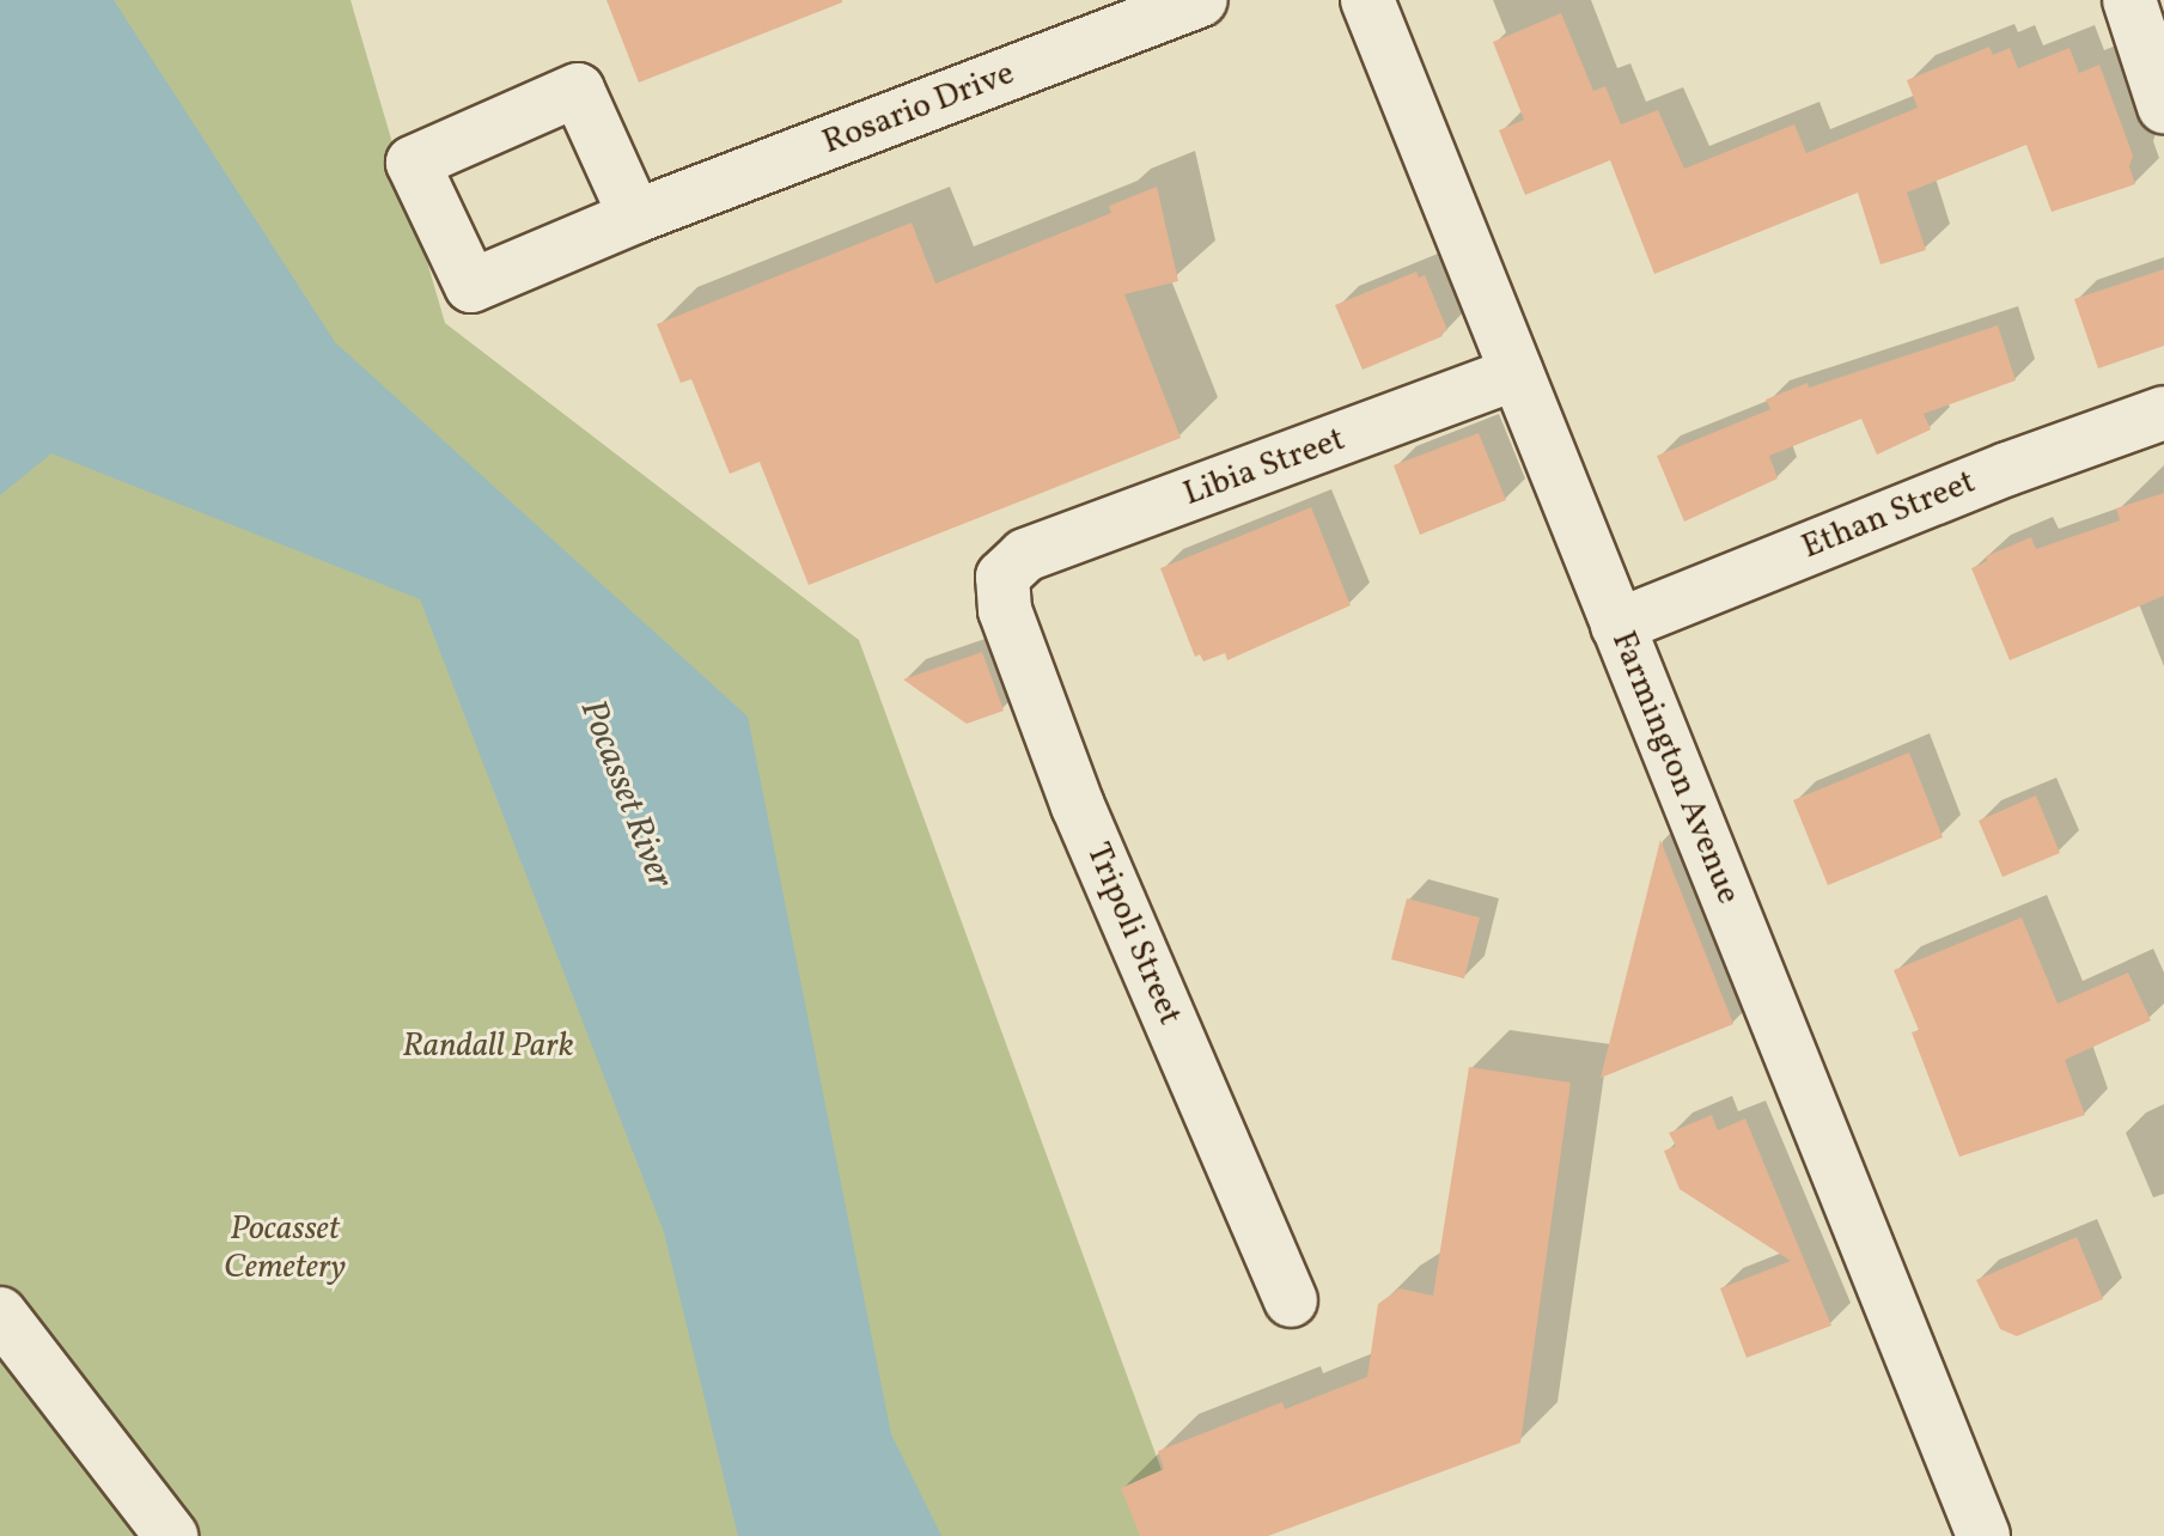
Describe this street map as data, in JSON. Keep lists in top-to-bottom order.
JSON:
{
  "streets": {
    "street": [
      "Rosario Drive",
      "Libia Street",
      "Ethan Street",
      "Farmington Avenue",
      "Tripoli Street"
    ]
  },
  "crossings": [
    ["Libia Street", "Farmington Avenue"],
    ["Libia Street", "Tripoli Street"],
    ["Ethan Street", "Farmington Avenue"]
  ],
  "water": ["Pocasset River"],
  "parks": ["Randall Park", "Pocasset Cemetery"]
}
